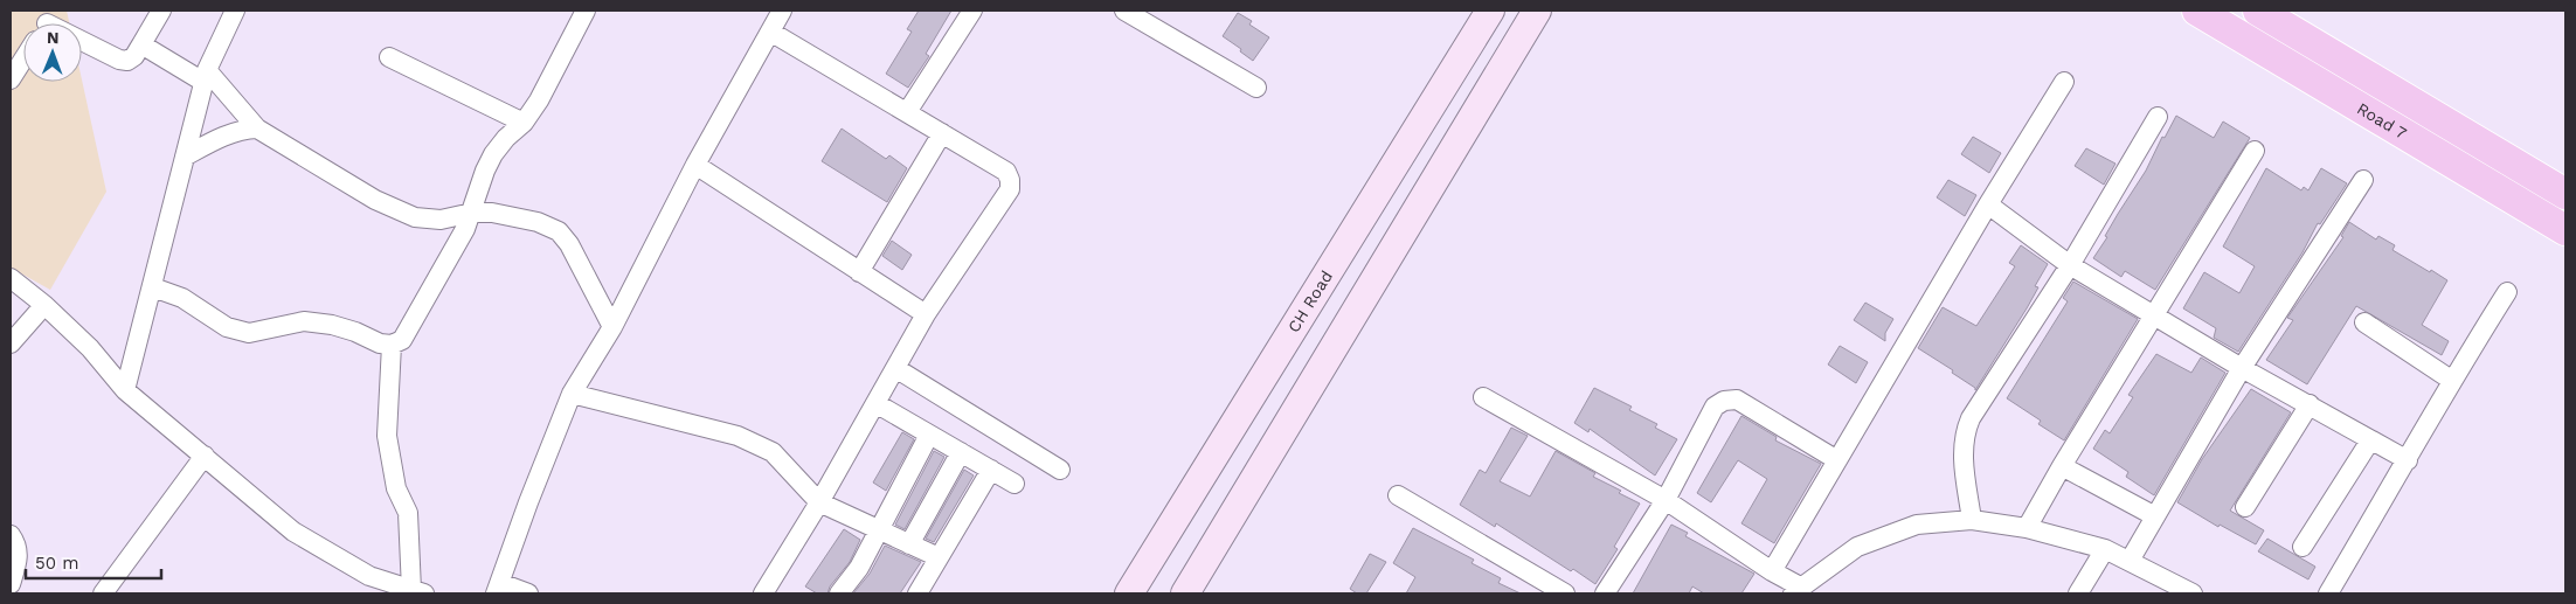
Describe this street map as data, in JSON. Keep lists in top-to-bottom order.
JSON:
{
  "streets": {
    "main road": ["Road 7"],
    "street": ["CH Road"]
  },
  "scale_bar": "50 m",
  "north": "top"
}
